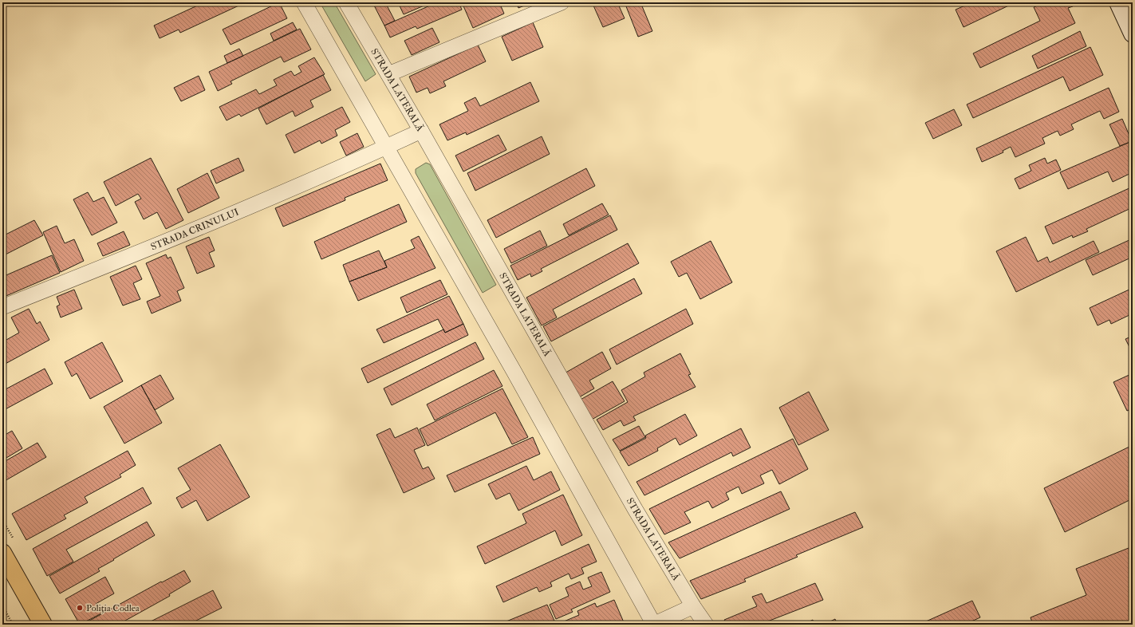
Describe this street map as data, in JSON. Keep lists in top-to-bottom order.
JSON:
{
  "streets": {
    "street": ["STRADA LATERALĂ", "STRADA CRINULUI"]
  },
  "crossings": [
    ["STRADA LATERALĂ", "STRADA CRINULUI"]
  ],
  "places": ["Poliția Codlea"]
}
